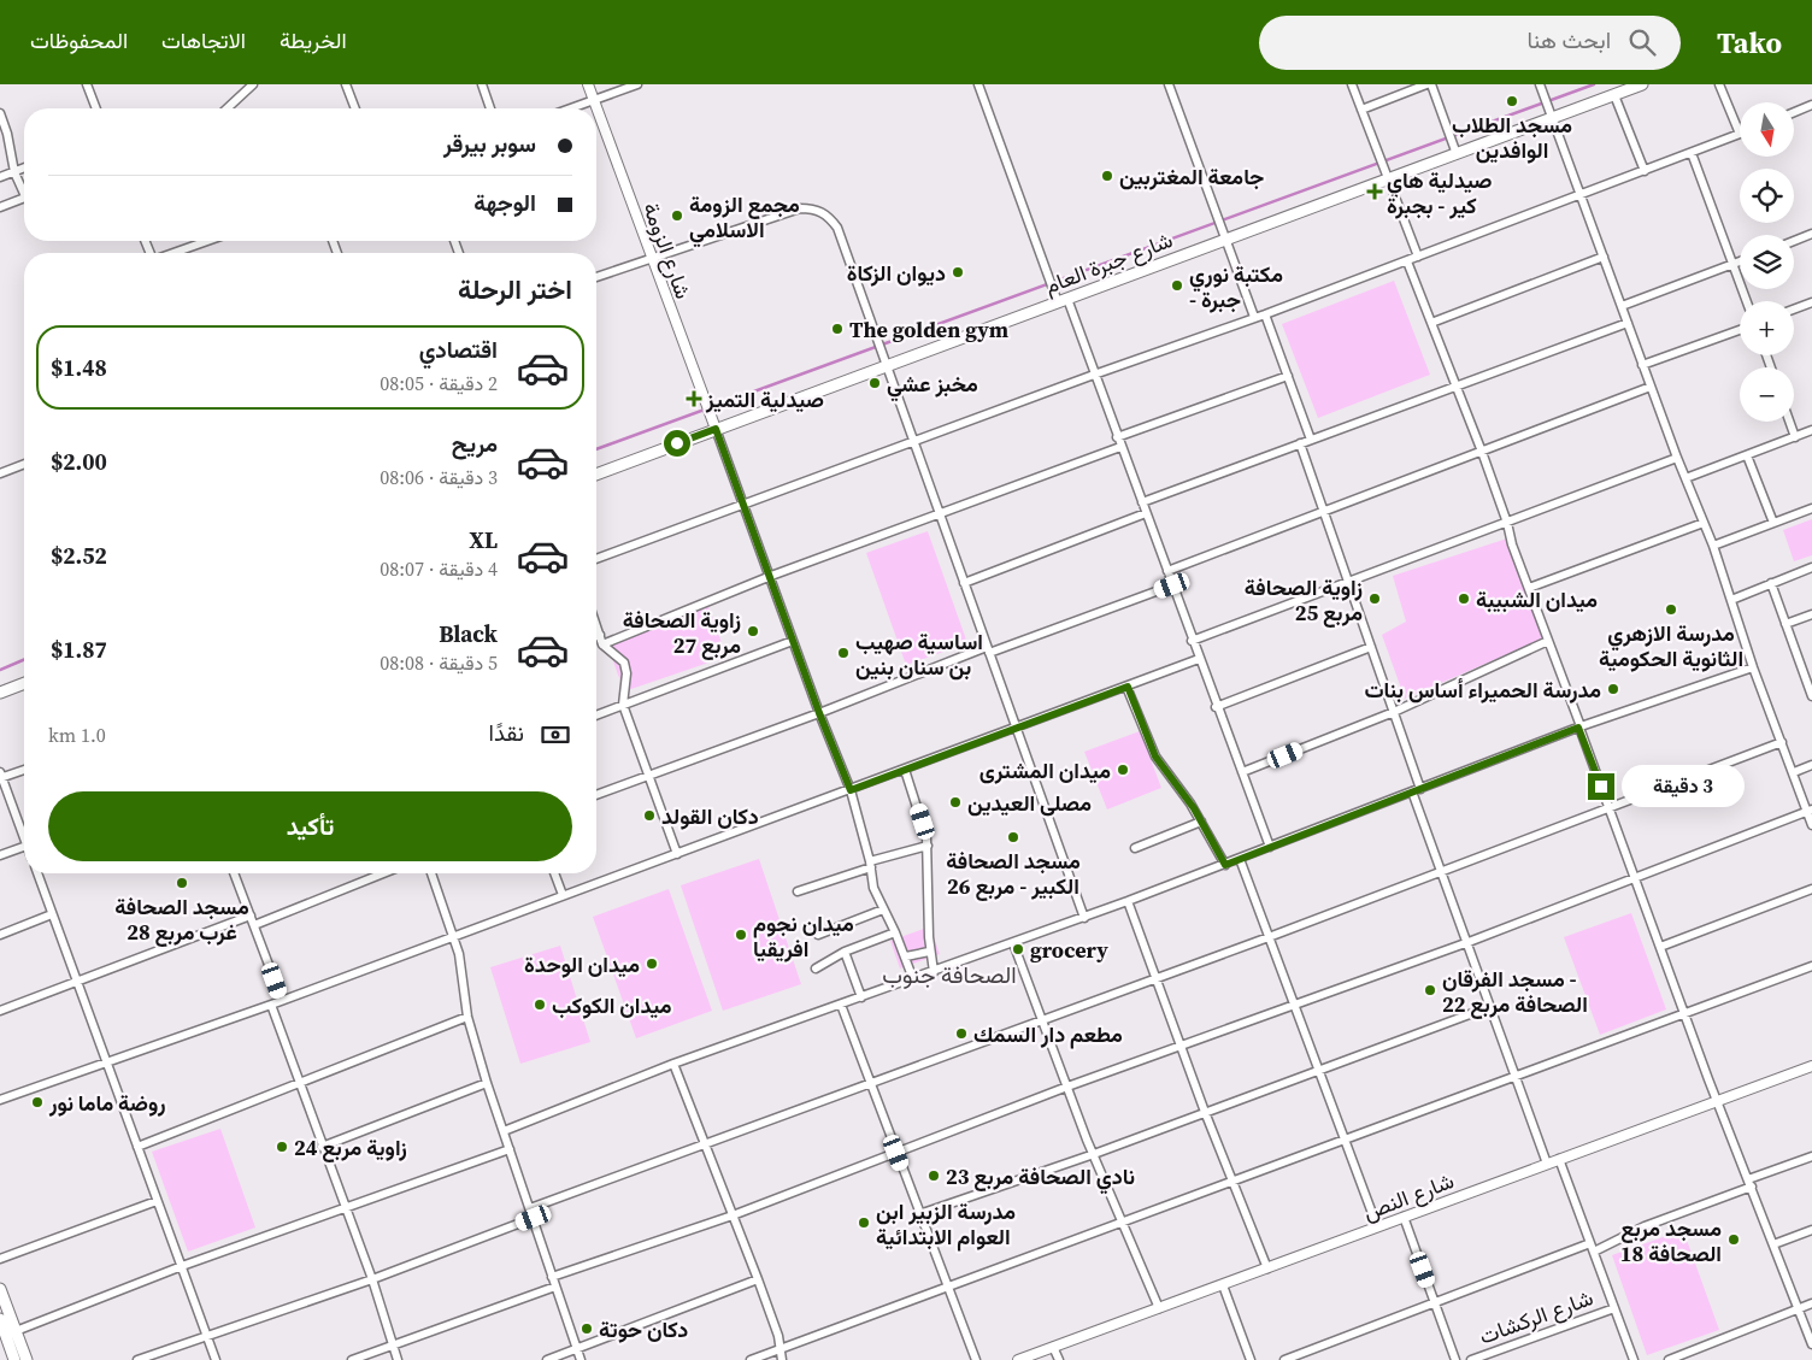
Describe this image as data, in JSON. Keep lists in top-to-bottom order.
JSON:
{
  "streets": {
    "main road": ["شارع جبرة العام"],
    "street": ["شارع الزومة", "شارع النص", "شارع الركشات"]
  },
  "crossings": [
    ["شارع الزومة", "شارع جبرة العام"]
  ],
  "districts": ["الصحافة جنوب"],
  "places": {
    "other": [
      "مسجد الطلاب الوافدين",
      "جامعة المغتربين",
      "مجمع الزومة الاسلامي",
      "ديوان الزكاة",
      "مكتبة نوري - جبرة",
      "The golden gym",
      "مخبز عشي",
      "زاوية الصحافة مربع 25",
      "ميدان الشبيبة",
      "مدرسة الازهري الثانوية الحكومية",
      "زاوية الصحافة مربع 27",
      "اساسية صهيب بن سنان بنين",
      "مدرسة الحميراء أساس بنات",
      "ميدان المشترى",
      "مصلى العيدين",
      "دكان القولد",
      "مسجد الصحافة الكبير - مربع 26",
      "مسجد الصحافة غرب مربع 28",
      "ميدان نجوم افريقيا",
      "grocery",
      "ميدان الوحدة",
      "مسجد الفرقان - الصحافة مربع 22",
      "ميدان الكوكب",
      "مطعم دار السمك",
      "روضة ماما نور",
      "زاوية مربع 24",
      "نادي الصحافة مربع 23",
      "مدرسة الزبير ابن العوام الابتدائية",
      "مسجد مربع 18 الصحافة",
      "دكان حوتة"
    ],
    "health": ["صيدلية هاي كير - بجبرة", "صيدلية التميز"]
  },
  "north": "bottom",
  "page": {
    "header": "Tako",
    "search": "ابحث هنا",
    "nav": ["الخريطة", "الاتجاهات", "المحفوظات"],
    "map_buttons": ["+", "−"],
    "banner": ["سوبر بيرقر", "الوجهة"],
    "heading": "اختر الرحلة",
    "list": [
      {
        "name": "اقتصادي",
        "note": "2 دقيقة · 08:05",
        "value": "$1.48"
      },
      {
        "name": "مريح",
        "note": "3 دقيقة · 08:06",
        "value": "$2.00"
      },
      {
        "name": "XL",
        "note": "4 دقيقة · 08:07",
        "value": "$2.52"
      },
      {
        "name": "Black",
        "note": "5 دقيقة · 08:08",
        "value": "$1.87"
      }
    ],
    "pay": ["نقدًا", "1.0 km"],
    "bubble": "3 دقيقة",
    "buttons": "تأكيد"
  }
}
